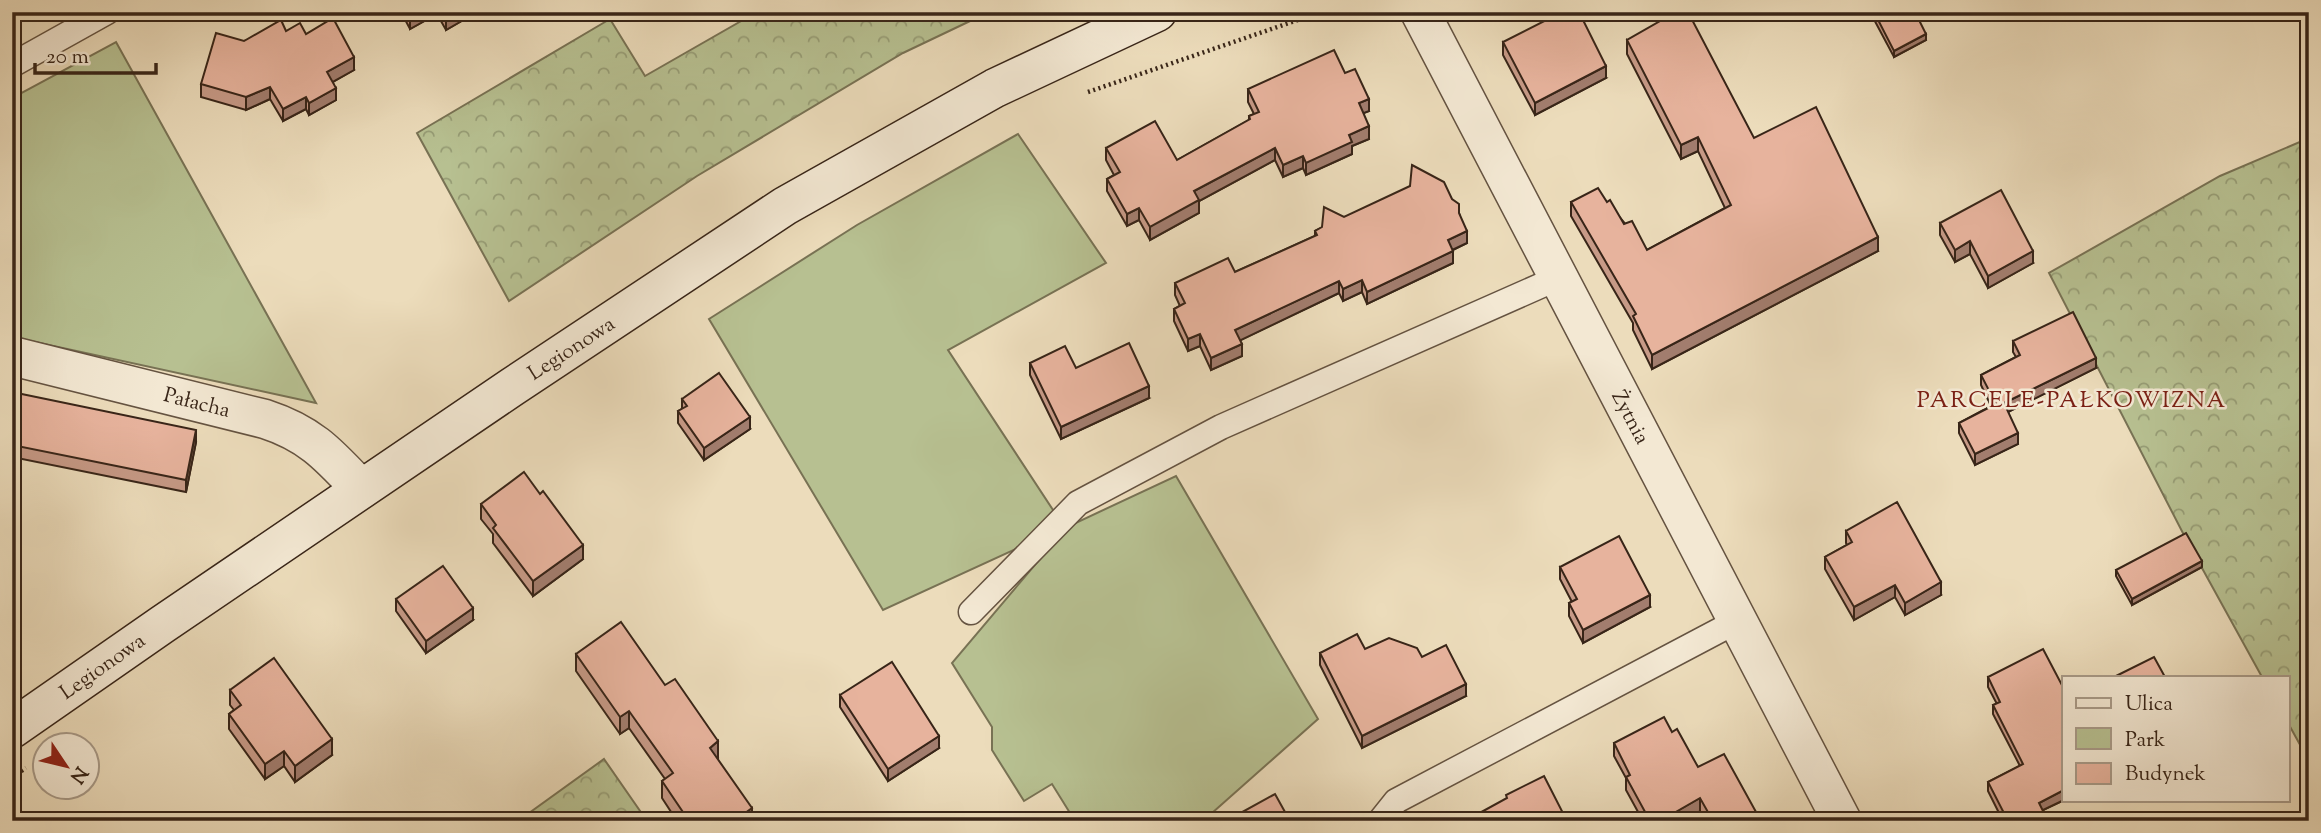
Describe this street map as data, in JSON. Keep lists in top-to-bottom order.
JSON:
{
  "streets": {
    "main road": ["Legionowa", "Pałacha", "Żytnia"]
  },
  "crossings": [
    ["Legionowa", "Pałacha"]
  ],
  "districts": ["PARCELE-PAŁKOWIZNA"],
  "legend": ["Ulica", "Park", "Budynek"],
  "scale_bar": "20 m",
  "north": "bottom right"
}
